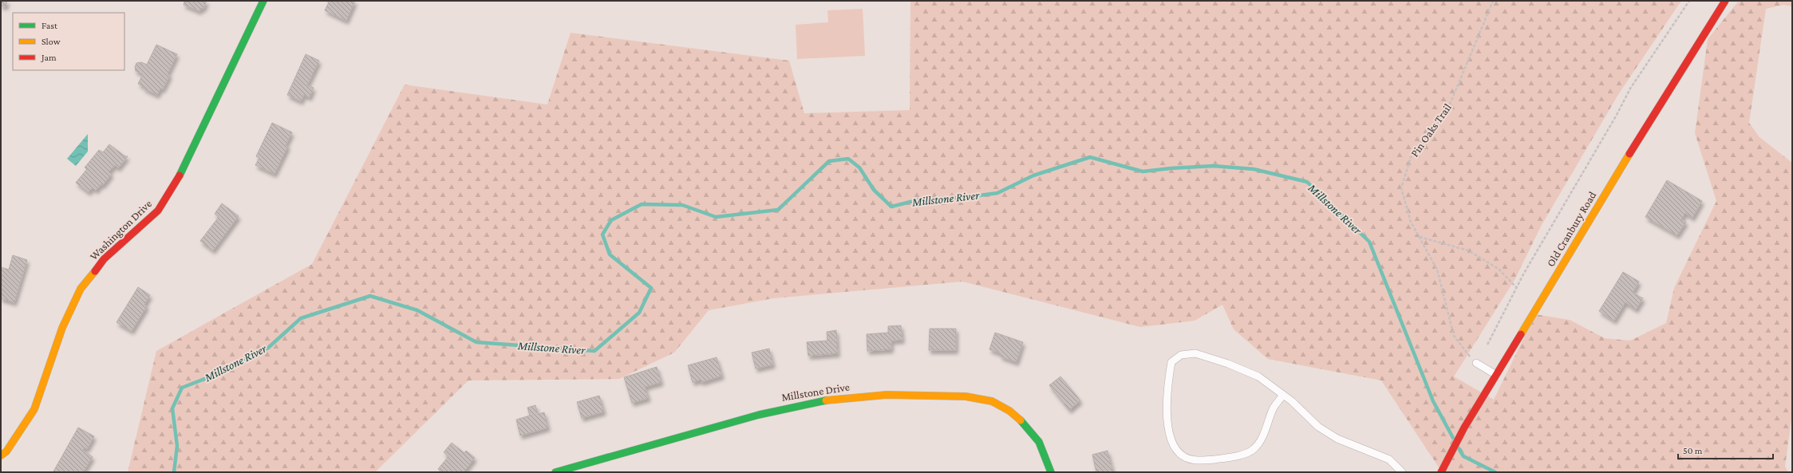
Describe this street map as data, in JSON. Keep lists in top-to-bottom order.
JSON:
{
  "streets": {
    "street": ["Old Cranbury Road", "Washington Drive", "Millstone Drive"],
    "path": ["Pin Oaks Trail"]
  },
  "water": ["Millstone River"],
  "legend": ["Fast", "Slow", "Jam"],
  "scale_bar": "50 m"
}
